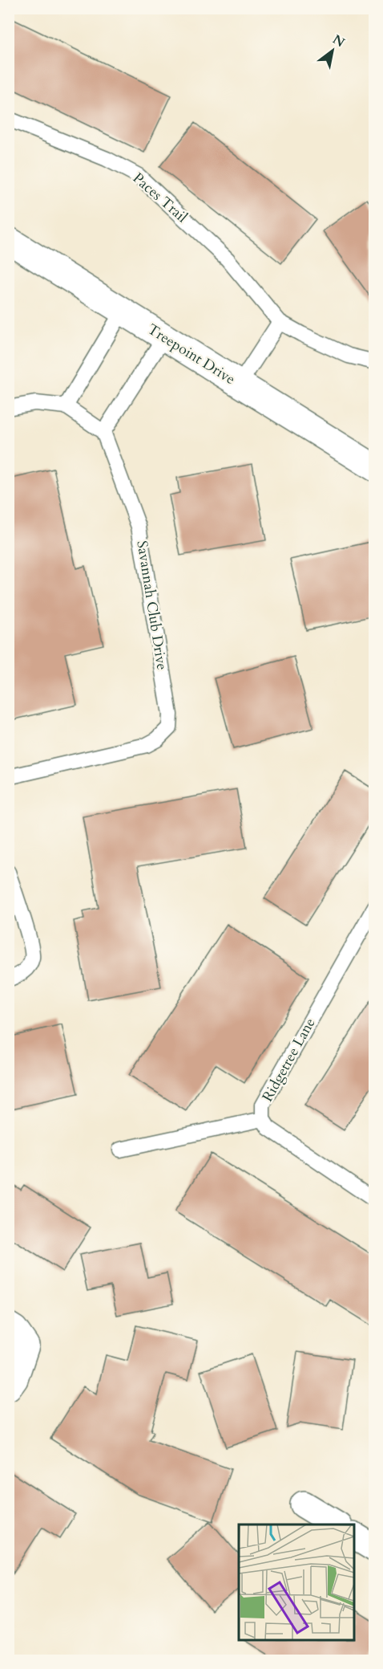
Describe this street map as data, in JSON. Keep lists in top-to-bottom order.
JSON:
{
  "streets": {
    "street": ["Treepoint Drive"],
    "lane": ["Paces Trail", "Savannah Club Drive", "Ridgetree Lane"]
  },
  "north": "top right"
}
